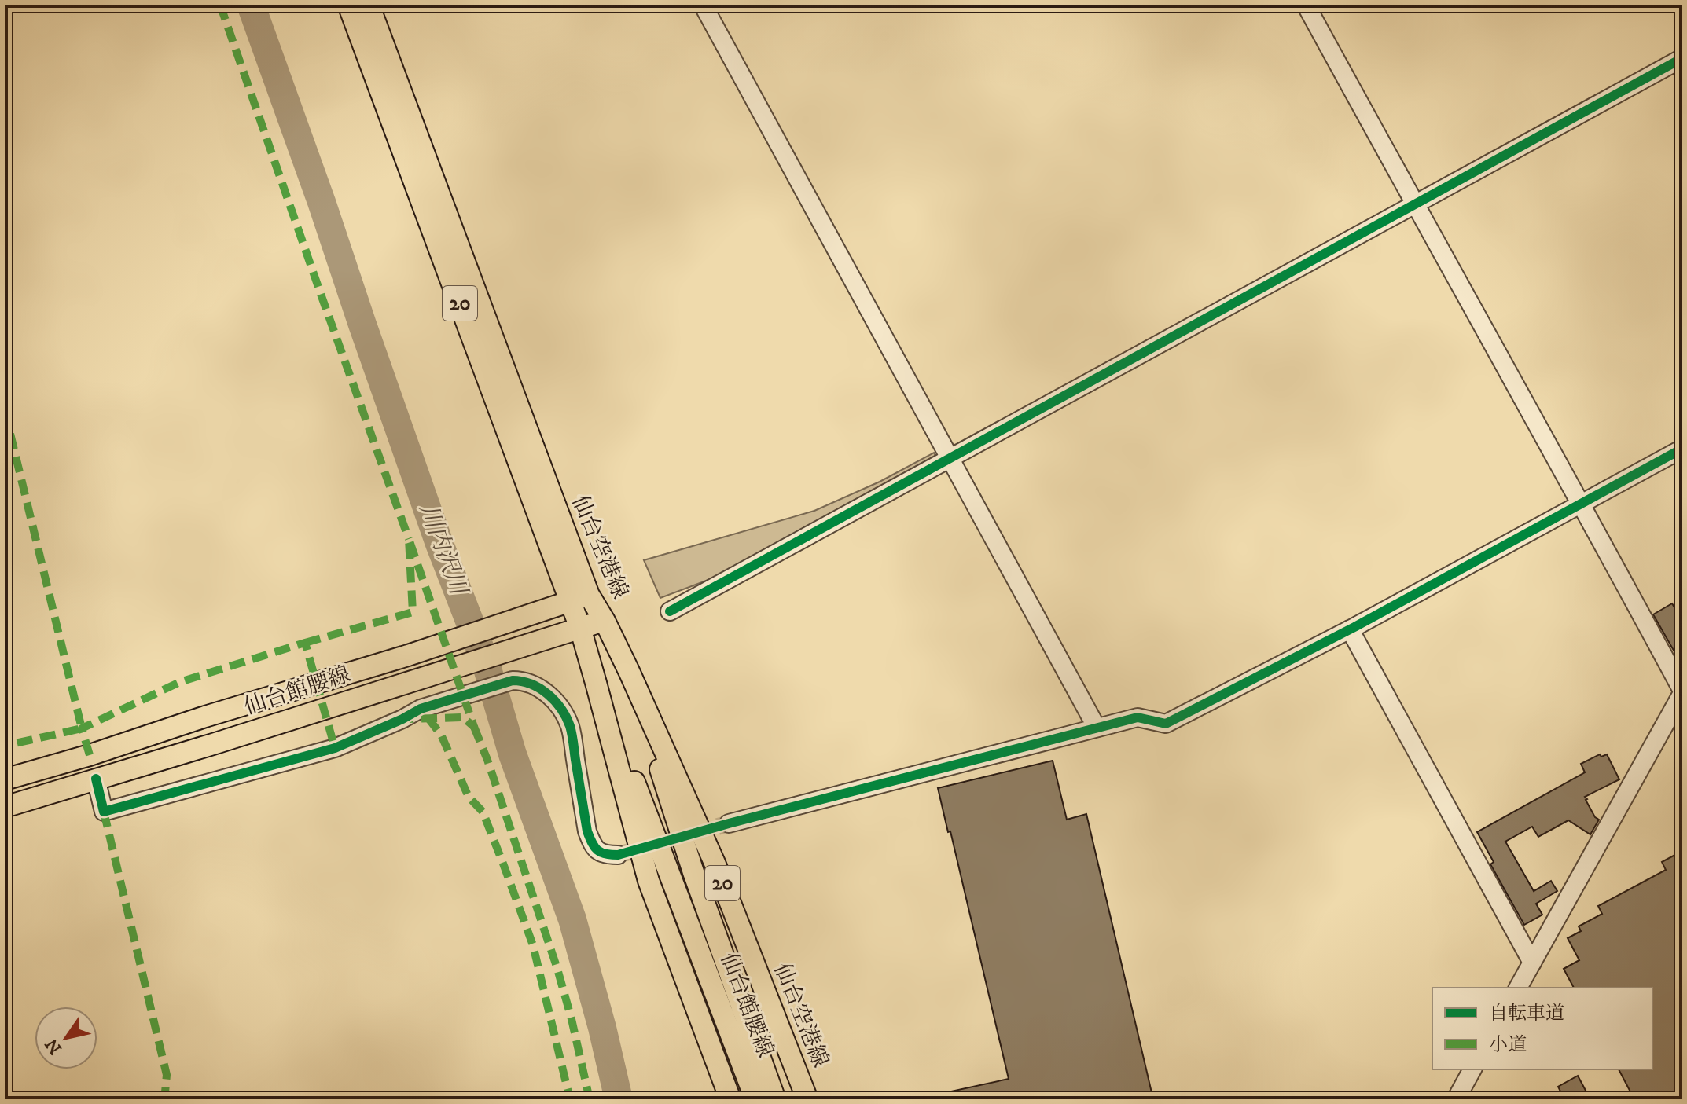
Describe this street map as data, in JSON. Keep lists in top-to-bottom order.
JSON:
{
  "streets": {
    "main road": ["20", "仙台空港線", "仙台館腰線"]
  },
  "crossings": [
    ["仙台空港線", "仙台館腰線"]
  ],
  "water": ["川内沢川"],
  "legend": ["自転車道", "小道"],
  "north": "bottom left"
}
